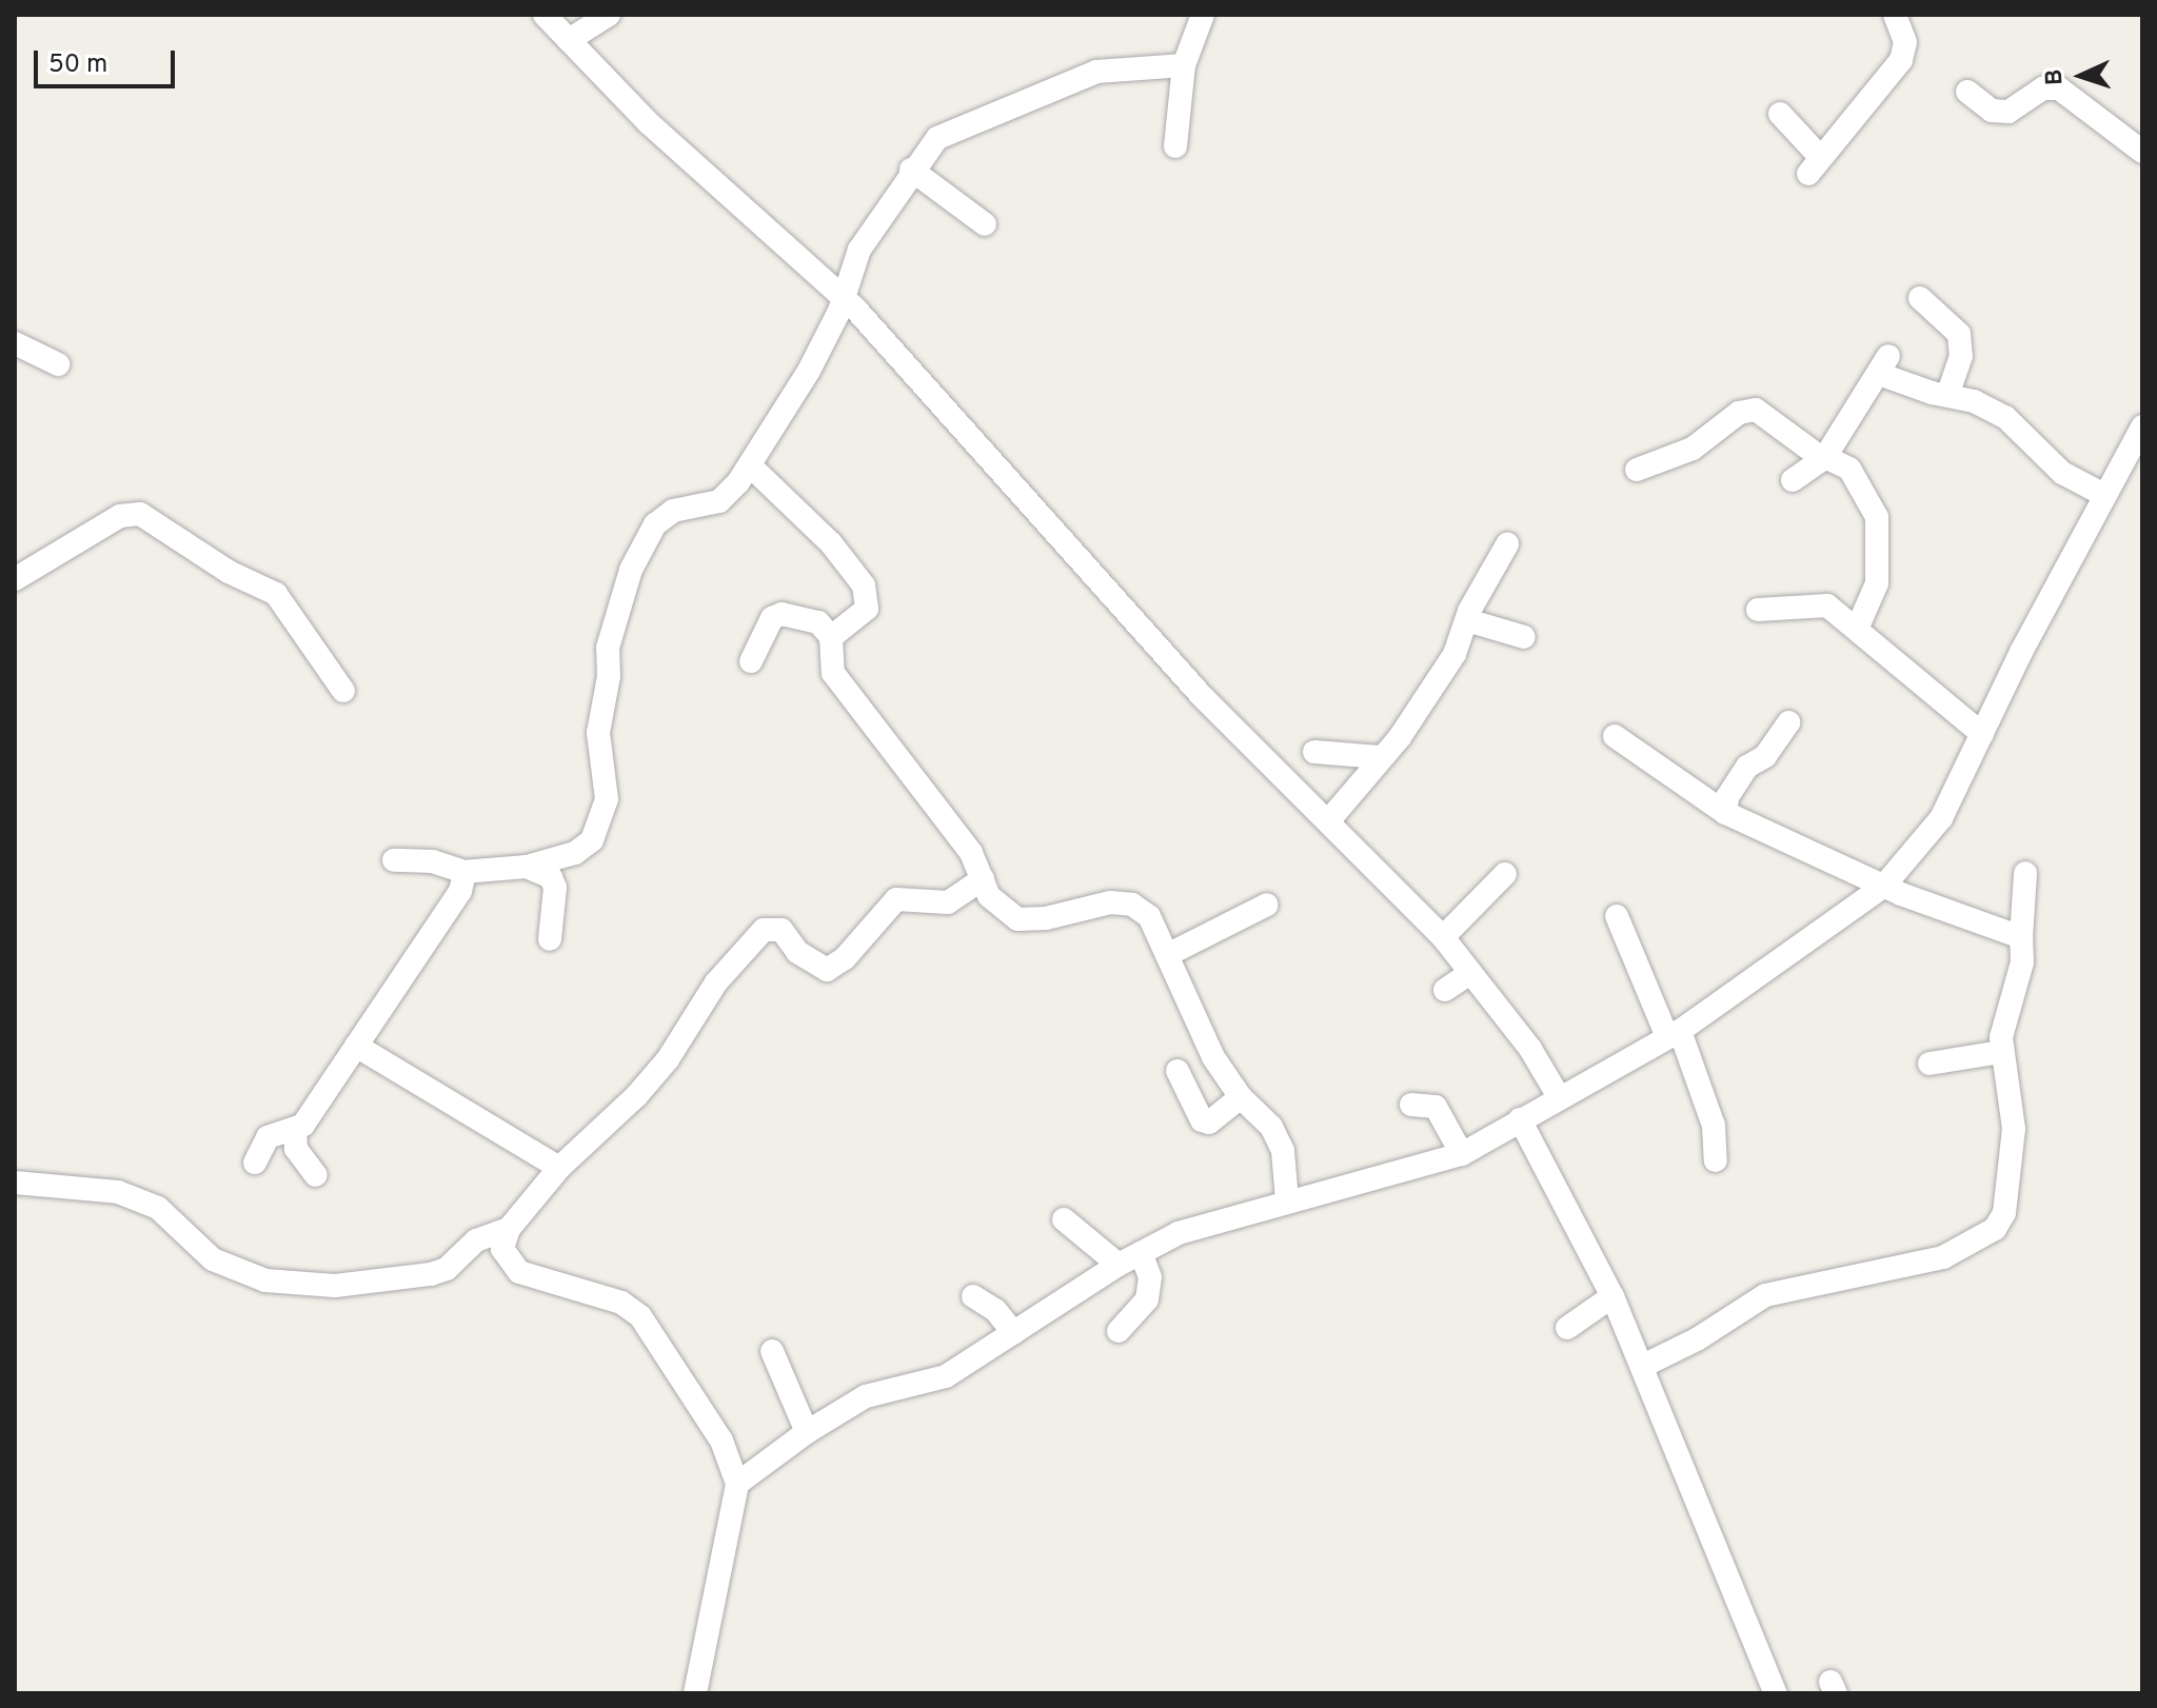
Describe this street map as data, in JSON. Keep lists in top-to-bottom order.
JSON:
{
  "scale_bar": "50 m",
  "north": "left"
}
